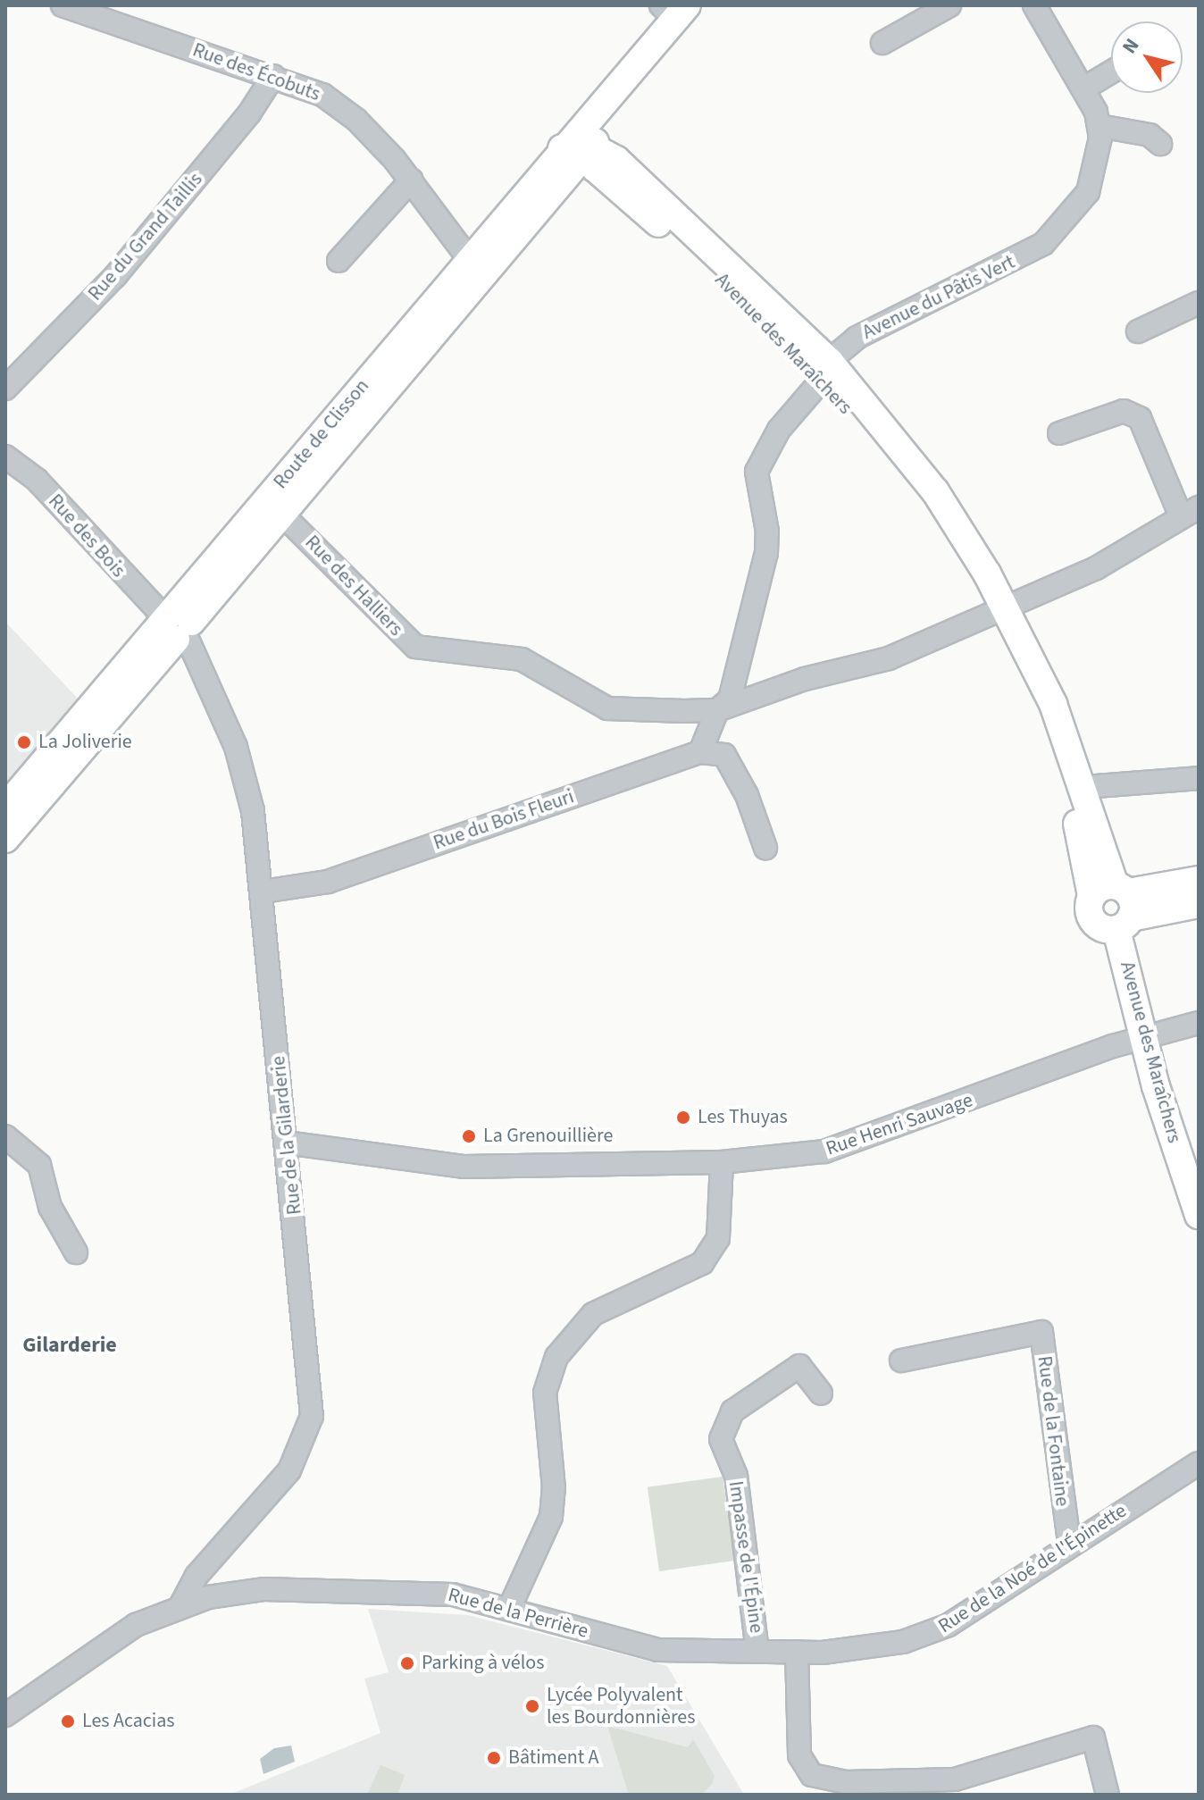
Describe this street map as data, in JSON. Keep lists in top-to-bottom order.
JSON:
{
  "streets": {
    "main road": ["Avenue des Maraîchers", "Route de Clisson"],
    "street": [
      "Rue des Écobuts",
      "Rue du Grand Taillis",
      "Avenue du Pâtis Vert",
      "Rue des Bois",
      "Rue des Halliers",
      "Rue du Bois Fleuri",
      "Rue Henri Sauvage",
      "Rue de la Gilarderie",
      "Rue de la Fontaine",
      "Impasse de l'Épine",
      "Rue de la Noé de l'Épinette",
      "Rue de la Perrière"
    ]
  },
  "crossings": [
    ["Rue des Écobuts", "Rue du Grand Taillis"],
    ["Rue des Écobuts", "Route de Clisson"],
    ["Avenue du Pâtis Vert", "Avenue des Maraîchers"],
    ["Avenue du Pâtis Vert", "Rue des Halliers"],
    ["Avenue des Maraîchers", "Route de Clisson"],
    ["Avenue des Maraîchers", "Rue Henri Sauvage"],
    ["Route de Clisson", "Rue des Bois"],
    ["Route de Clisson", "Rue des Halliers"],
    ["Route de Clisson", "Rue de la Gilarderie"],
    ["Rue des Bois", "Rue de la Gilarderie"],
    ["Rue du Bois Fleuri", "Rue de la Gilarderie"],
    ["Rue Henri Sauvage", "Rue de la Gilarderie"],
    ["Rue de la Gilarderie", "Rue de la Perrière"],
    ["Rue de la Fontaine", "Rue de la Noé de l'Épinette"],
    ["Impasse de l'Épine", "Rue de la Noé de l'Épinette"],
    ["Rue de la Noé de l'Épinette", "Rue de la Perrière"]
  ],
  "districts": ["Gilarderie"],
  "places": [
    "La Joliverie",
    "Les Thuyas",
    "La Grenouillière",
    "Parking à vélos",
    "Lycée Polyvalent les Bourdonnières",
    "Les Acacias",
    "Bâtiment A"
  ],
  "north": "top left"
}
